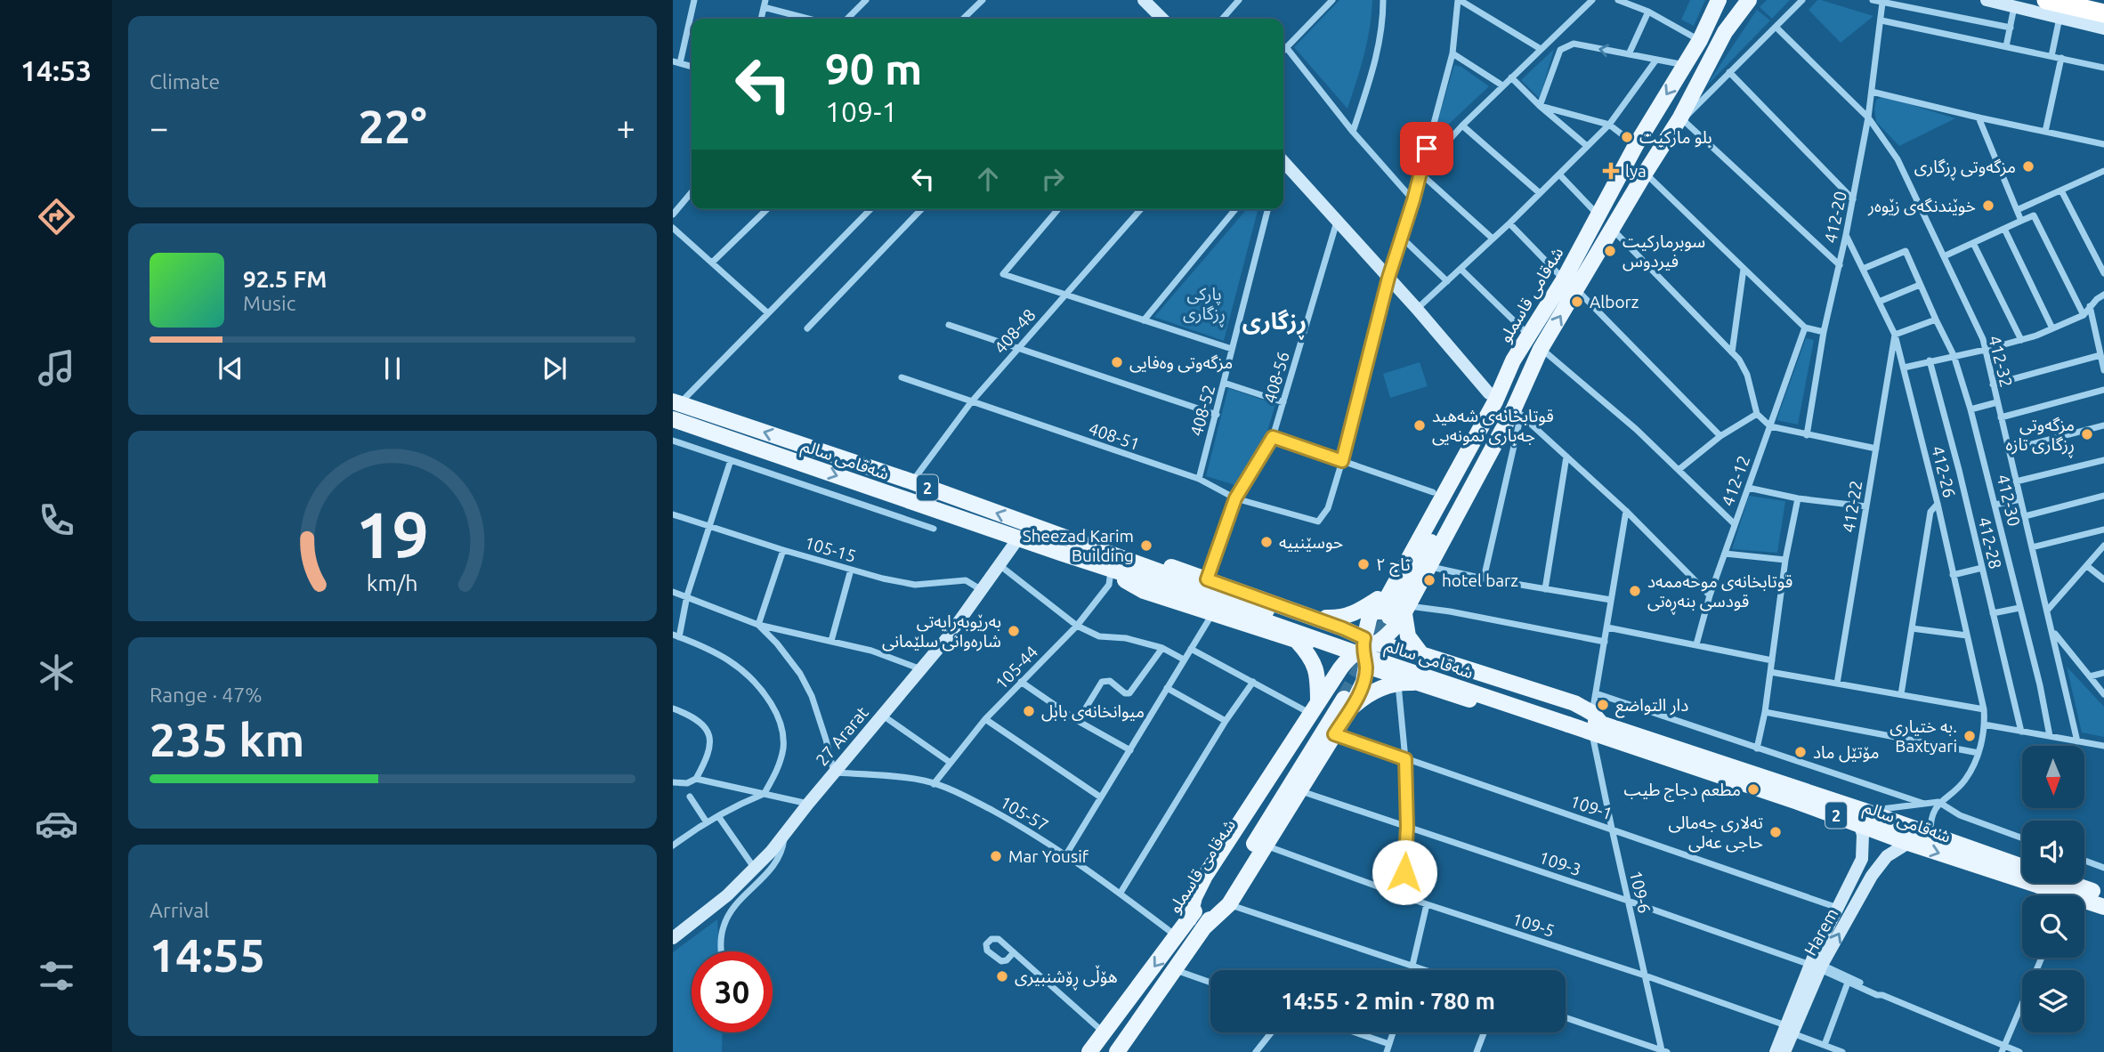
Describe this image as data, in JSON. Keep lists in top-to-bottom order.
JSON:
{
  "streets": {
    "main road": ["شەقامی قاسملو", "شەقامی سالم", "2"],
    "street": [
      "412-20",
      "408-48",
      "412-32",
      "408-56",
      "408-52",
      "408-51",
      "412-26",
      "412-12",
      "412-30",
      "412-22",
      "412-28",
      "105-15",
      "105-44",
      "27 Ararat",
      "109-1",
      "105-57",
      "109-3",
      "109-6",
      "109-5",
      "Harem"
    ]
  },
  "crossings": [
    ["412-20", "412-32"],
    ["412-20", "412-26"],
    ["شەقامی قاسملو", "105-57"],
    ["408-48", "408-51"],
    ["408-48", "شەقامی سالم"],
    ["408-56", "408-51"],
    ["408-52", "408-51"],
    ["شەقامی سالم", "105-44"],
    ["شەقامی سالم", "27 Ararat"],
    ["شەقامی سالم", "Harem"],
    ["412-26", "412-30"],
    ["412-26", "412-22"],
    ["105-15", "27 Ararat"],
    ["105-44", "105-57"],
    ["27 Ararat", "105-57"],
    ["109-1", "109-6"],
    ["109-3", "109-6"],
    ["109-3", "Harem"],
    ["109-6", "109-5"],
    ["109-5", "Harem"]
  ],
  "districts": ["ڕزگاری"],
  "parks": ["پارکی ڕزگاری"],
  "places": {
    "other": [
      "بلو ماركيت",
      "مزگەوتی ڕزگاری",
      "خوێندنگەی زێوەر",
      "سوبرمارکیت فیردوس",
      "Alborz",
      "مزگەوتی وەفایی",
      "قوتابخانەی شەهید جەباری نمونەیی",
      "مزگەوتی ڕزگاری تازە",
      "حوسێنییە",
      "Sheezad Karim Building",
      "تاج ٢",
      "hotel barz",
      "قوتابخانەی موحەممەد قودسی بنەڕەتی",
      "بەڕێوبەرایەتی شارەوانی سلێمانی",
      "دار التواضع",
      "میوانخانەی بابل",
      "به ختیاری. Baxtyari",
      "مۆتێل ماد",
      "مطعم دجاج طيب",
      "تەلاری جەمالی حاجی عەلی",
      "Mar Yousif",
      "هۆڵی ڕۆشنبیری"
    ],
    "health": ["lya"]
  },
  "north": "bottom",
  "page": {
    "tabs": "14:53",
    "tile": [
      "Climate",
      ["Range · 47%", "235 km"],
      ["Arrival", "14:55"]
    ],
    "turn": ["90 m", "109-1"],
    "heat": ["−", "22°", "+"],
    "song": ["92.5 FM", "Music"],
    "limit": "30",
    "trip": "14:55 · 2 min · 780 m",
    "gauge": ["19", "km/h"]
  }
}
